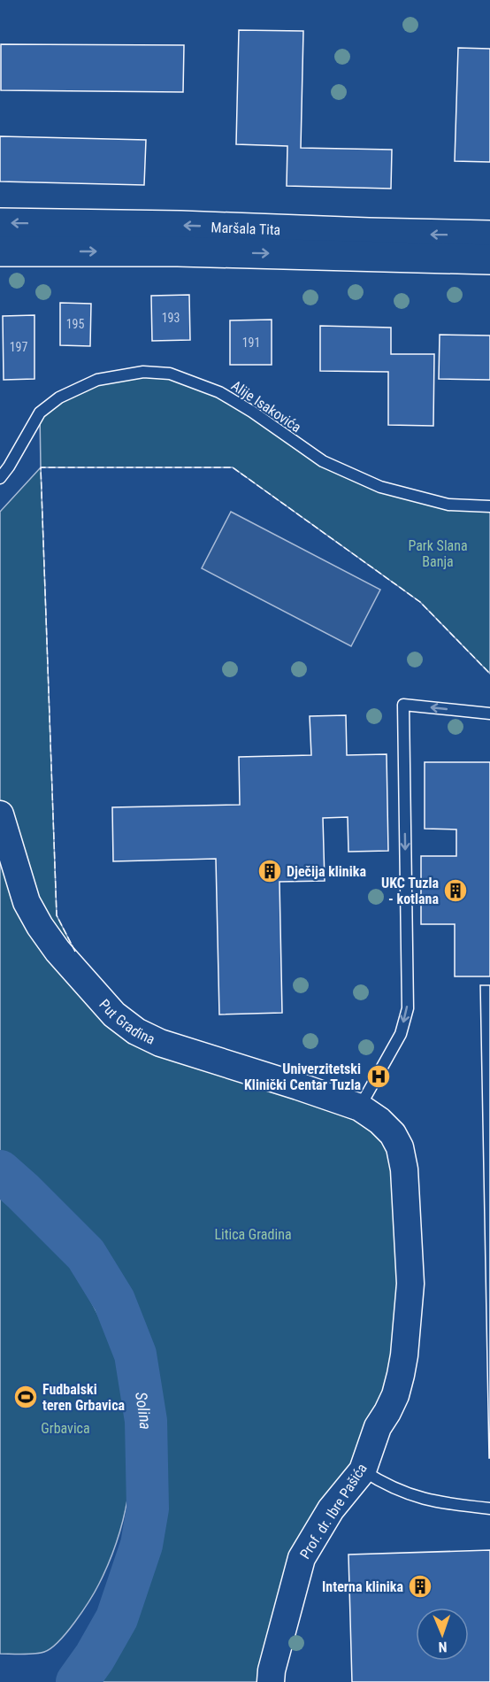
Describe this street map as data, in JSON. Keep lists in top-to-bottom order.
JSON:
{
  "streets": {
    "main road": ["Maršala Tita"],
    "street": ["Put Gradina", "Prof. dr. Ibre Pašića"],
    "lane": ["Alije Isakovića"]
  },
  "crossings": [
    ["Put Gradina", "Prof. dr. Ibre Pašića"]
  ],
  "water": ["Solina"],
  "parks": ["Park Slana Banja", "Litica Gradina", "Grbavica"],
  "places": {
    "building": ["Dječija klinika", "UKC Tuzla - kotlana", "Interna klinika"],
    "hospital": ["Univerzitetski Klinički Centar Tuzla"],
    "sports": ["Fudbalski teren Grbavica"]
  },
  "house_numbers": [
    "193",
    "195",
    "191",
    "197"
  ],
  "north": "bottom"
}
